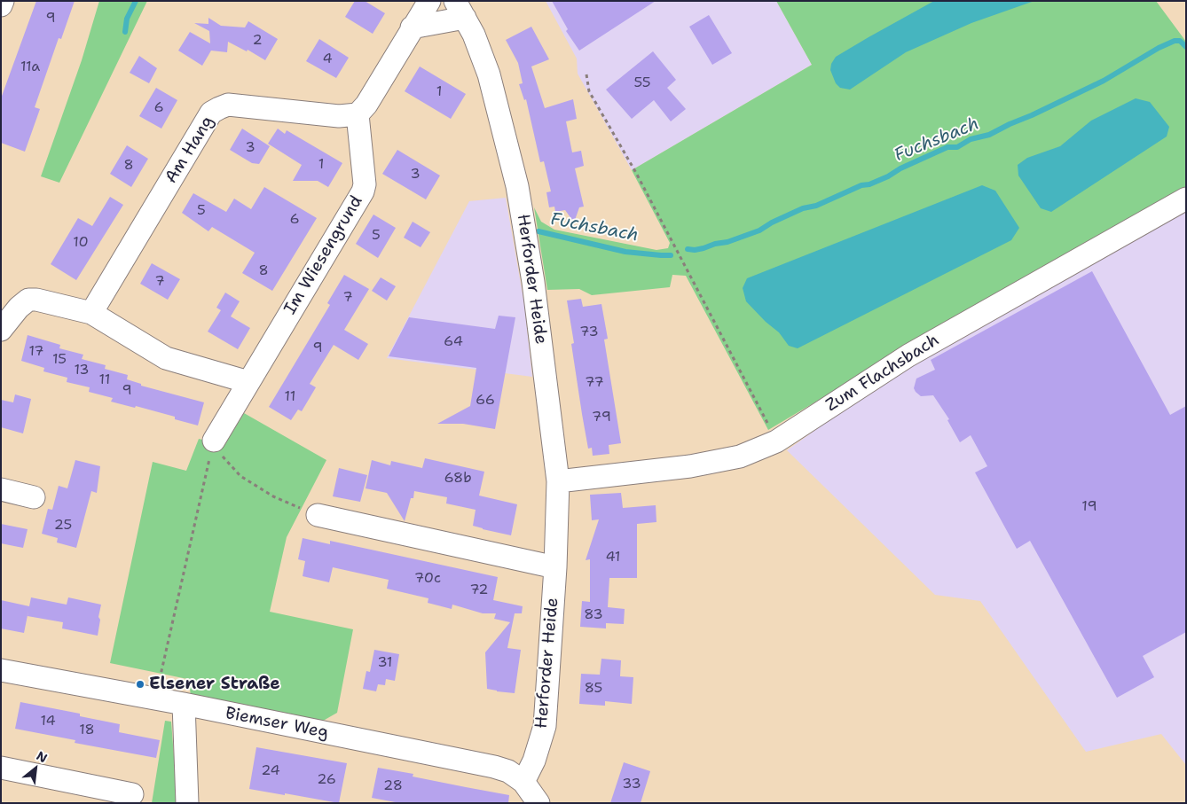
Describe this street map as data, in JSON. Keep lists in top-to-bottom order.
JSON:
{
  "streets": {
    "street": [
      "Am Hang",
      "Im Wiesengrund",
      "Herforder Heide",
      "Zum Flachsbach",
      "Biemser Weg"
    ]
  },
  "crossings": [
    ["Am Hang", "Im Wiesengrund"],
    ["Herforder Heide", "Zum Flachsbach"],
    ["Herforder Heide", "Biemser Weg"]
  ],
  "water": ["Fuchsbach"],
  "places": ["Elsener Straße"],
  "house_numbers": [
    "9",
    "2",
    "4",
    "11a",
    "55",
    "1",
    "6",
    "3",
    "1",
    "8",
    "3",
    "5",
    "6",
    "5",
    "10",
    "8",
    "7",
    "7",
    "73",
    "64",
    "9",
    "17",
    "15",
    "13",
    "11",
    "77",
    "9",
    "11",
    "66",
    "79",
    "68b",
    "19",
    "25",
    "41",
    "70c",
    "72",
    "83",
    "31",
    "85",
    "14",
    "18",
    "24",
    "26",
    "33",
    "28"
  ],
  "north": "top right"
}
